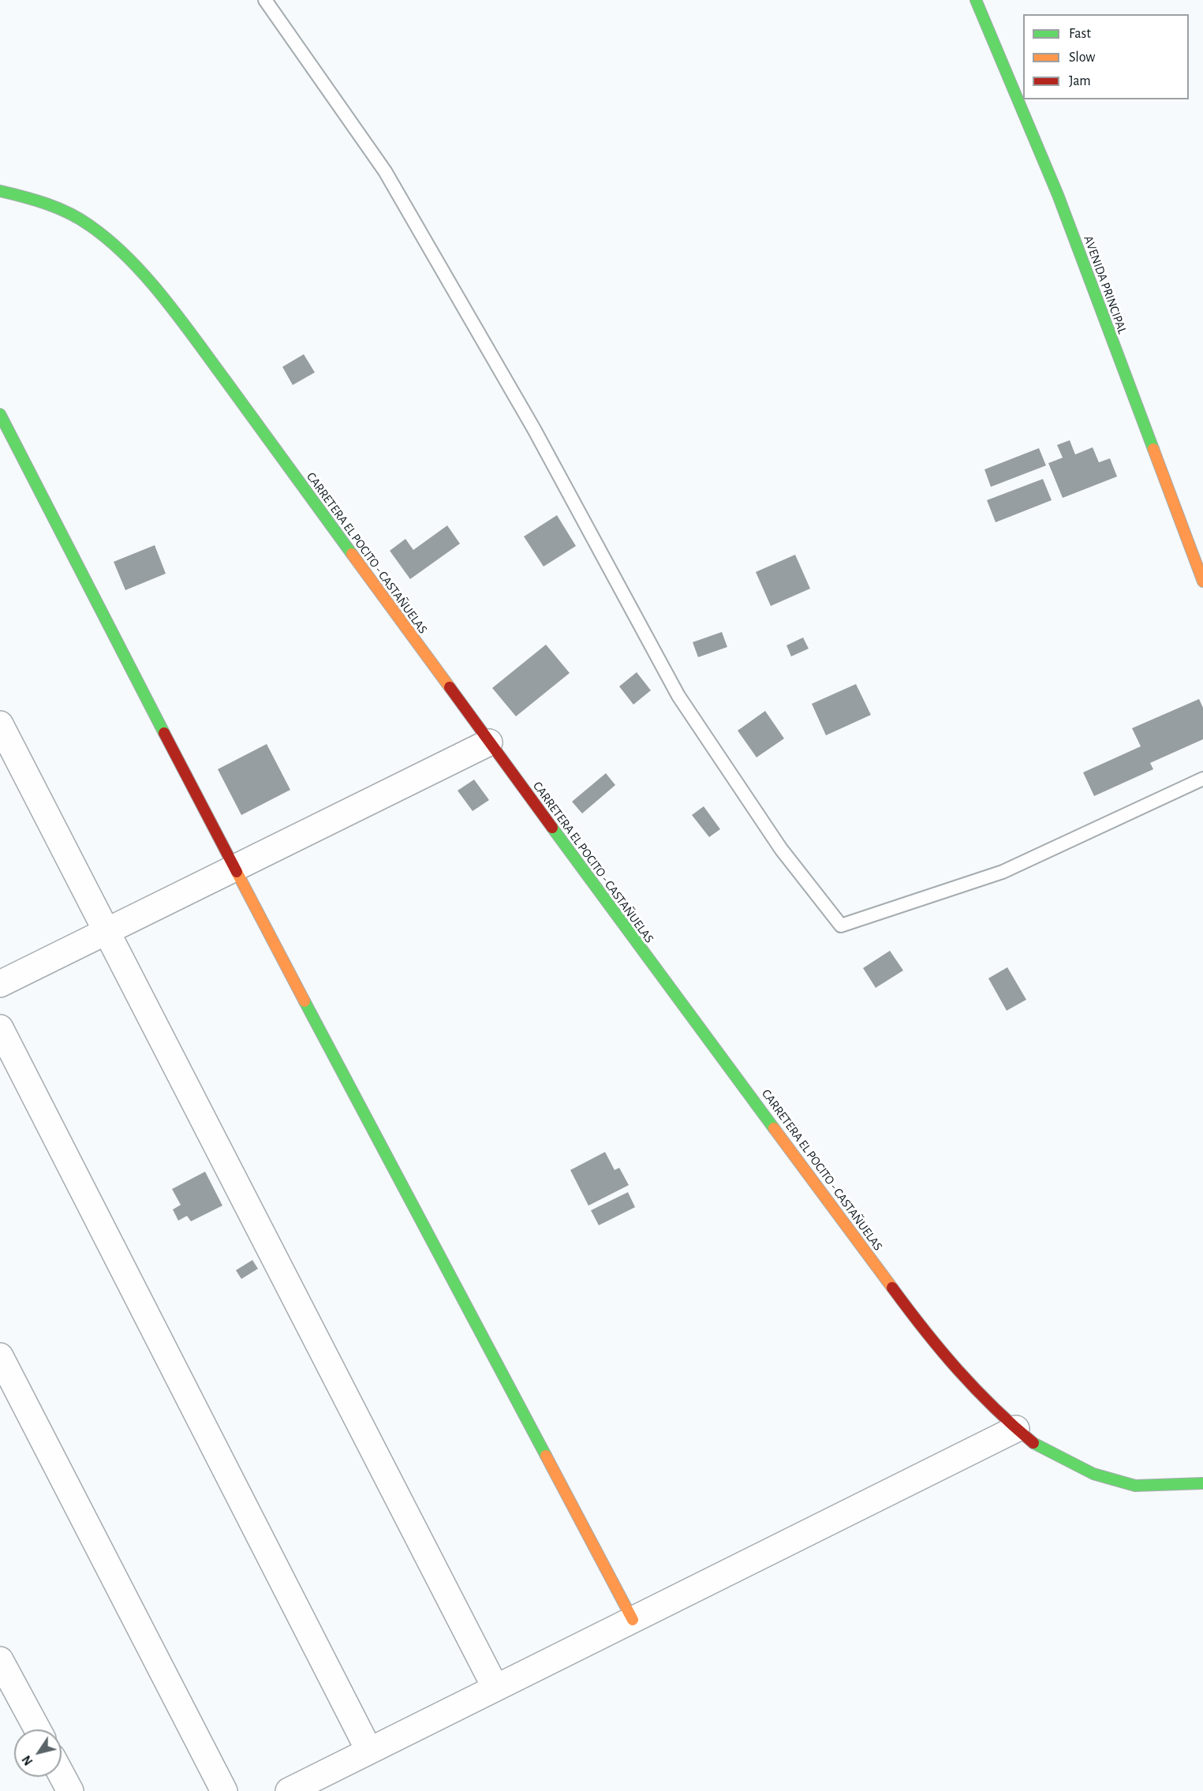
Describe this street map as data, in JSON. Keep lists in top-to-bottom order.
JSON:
{
  "streets": {
    "main road": ["AVENIDA PRINCIPAL", "CARRETERA EL POCITO - CASTAÑUELAS"]
  },
  "legend": ["Fast", "Slow", "Jam"],
  "north": "bottom left"
}
